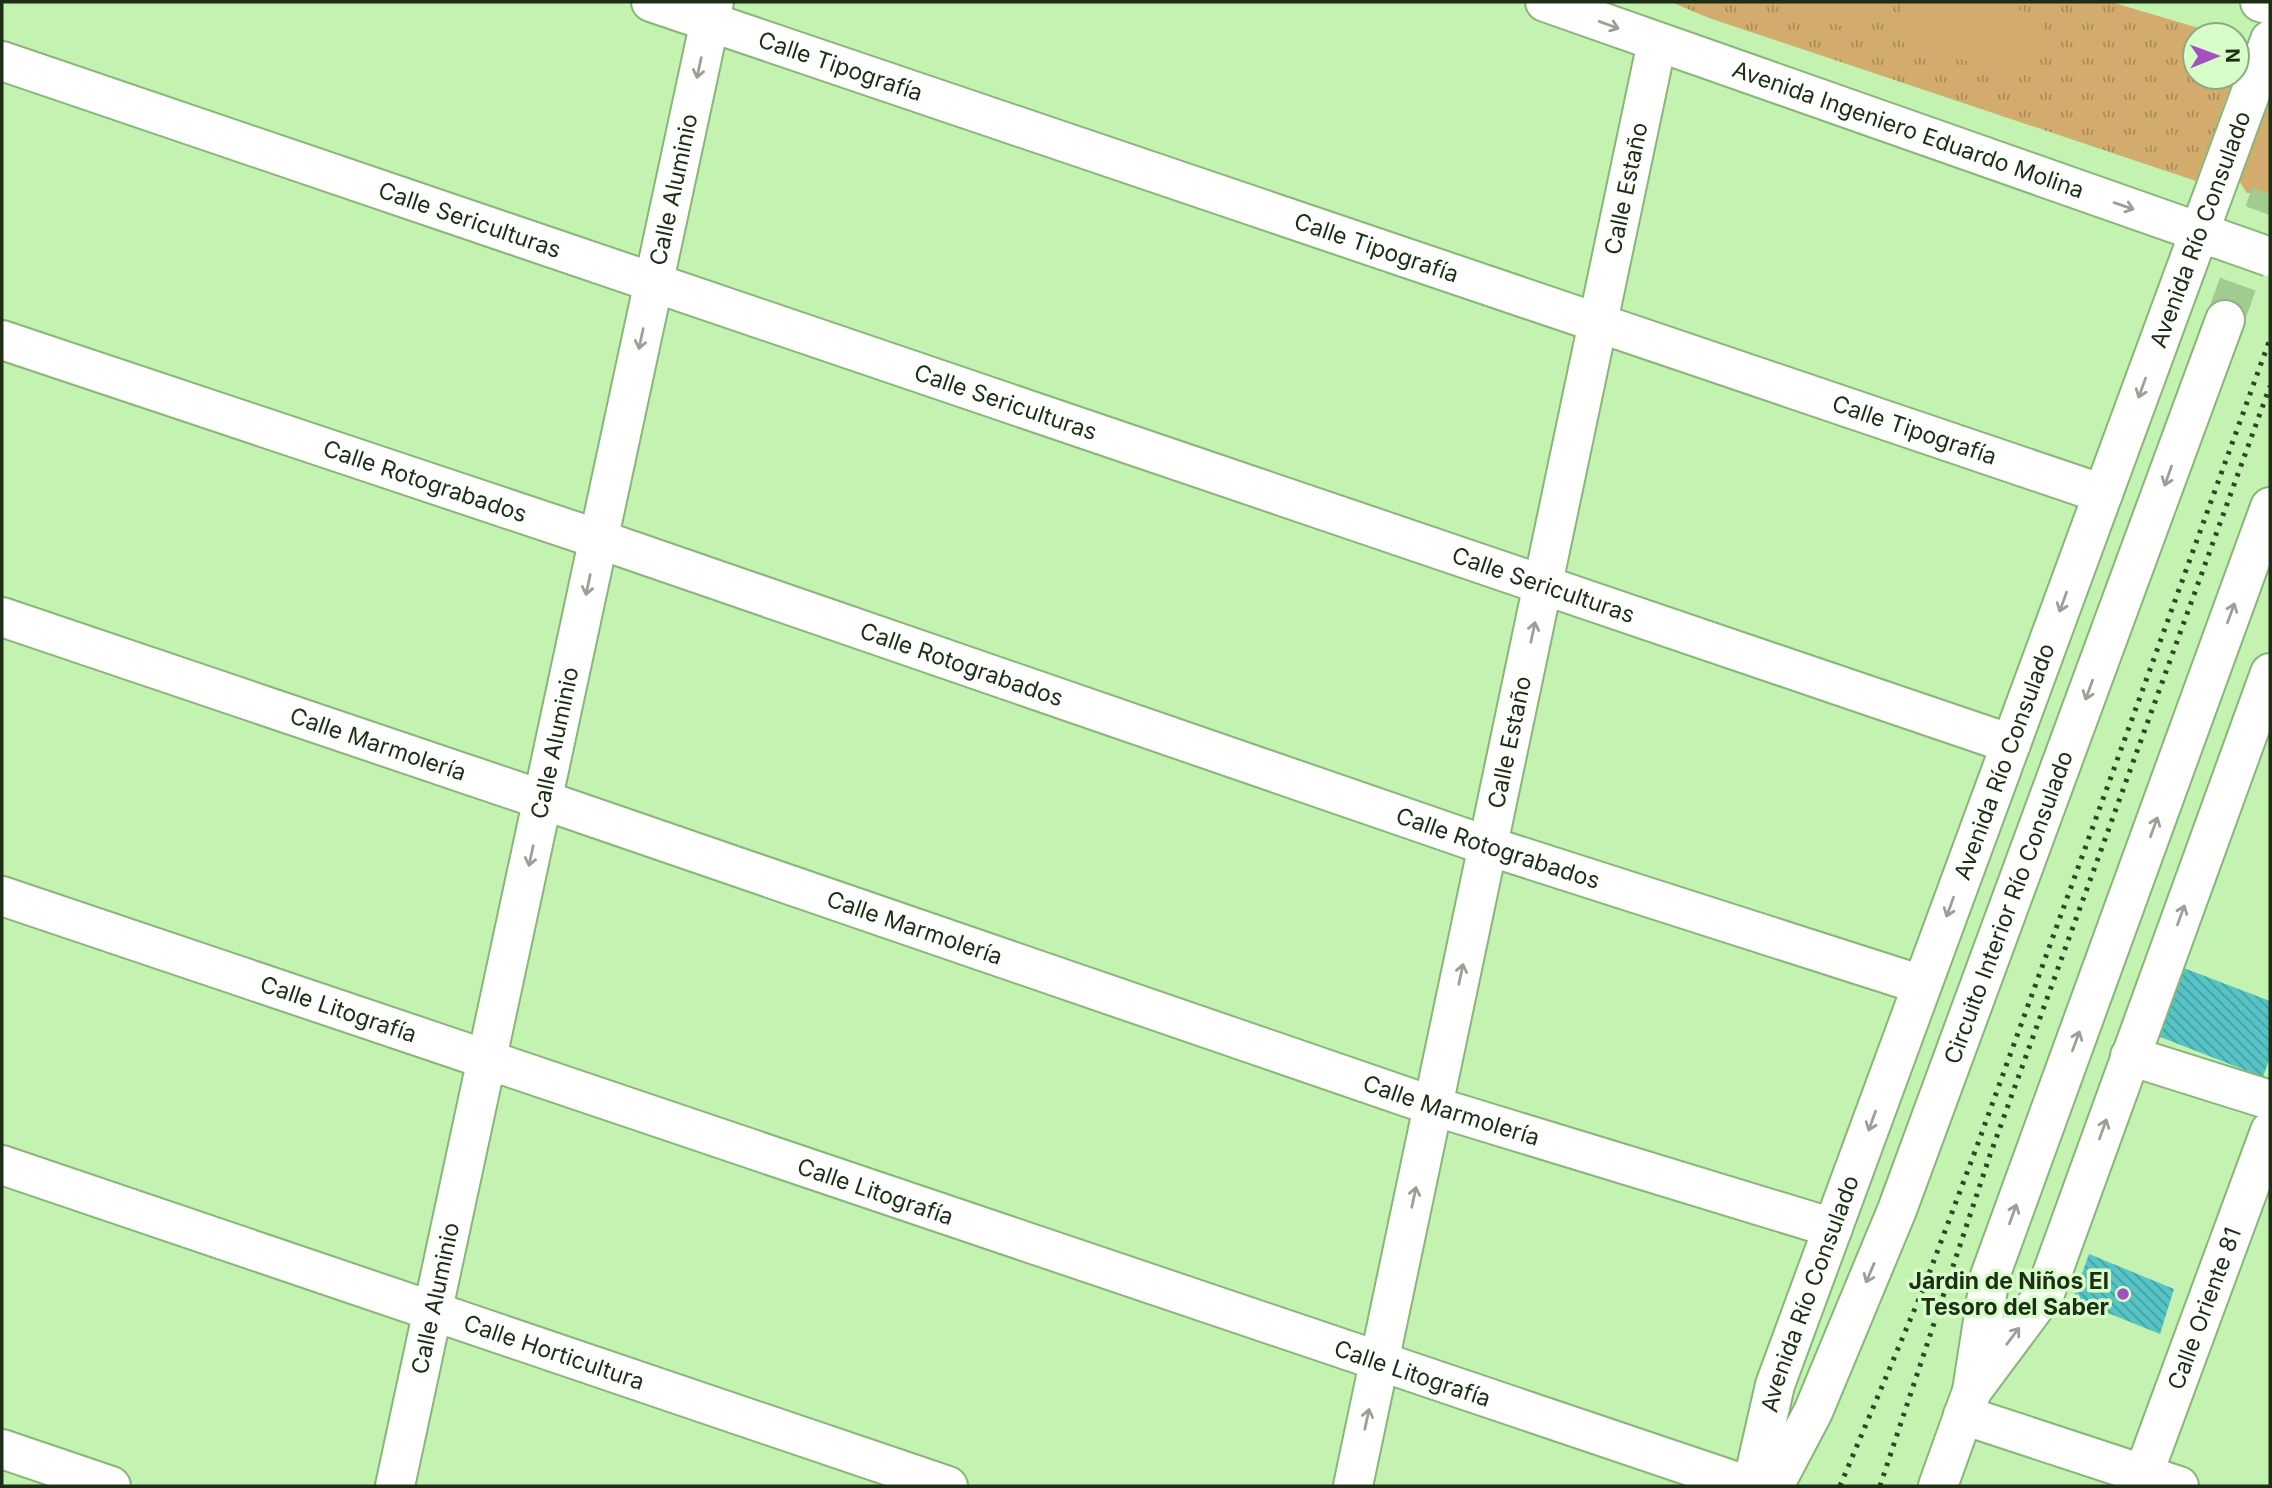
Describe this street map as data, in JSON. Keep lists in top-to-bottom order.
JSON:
{
  "streets": {
    "main road": [
      "Calle Tipografía",
      "Avenida Ingeniero Eduardo Molina",
      "Calle Estaño",
      "Calle Aluminio",
      "Calle Sericulturas",
      "Avenida Río Consulado",
      "Calle Rotograbados",
      "Calle Marmolería",
      "Circuito Interior Río Consulado",
      "Calle Litografía",
      "Calle Oriente 81",
      "Calle Horticultura"
    ]
  },
  "crossings": [
    ["Calle Tipografía", "Calle Estaño"],
    ["Calle Tipografía", "Calle Aluminio"],
    ["Calle Tipografía", "Avenida Río Consulado"],
    ["Avenida Ingeniero Eduardo Molina", "Calle Estaño"],
    ["Avenida Ingeniero Eduardo Molina", "Avenida Río Consulado"],
    ["Calle Estaño", "Calle Sericulturas"],
    ["Calle Estaño", "Calle Rotograbados"],
    ["Calle Estaño", "Calle Marmolería"],
    ["Calle Estaño", "Calle Litografía"],
    ["Calle Aluminio", "Calle Sericulturas"],
    ["Calle Aluminio", "Calle Rotograbados"],
    ["Calle Aluminio", "Calle Marmolería"],
    ["Calle Aluminio", "Calle Litografía"],
    ["Calle Aluminio", "Calle Horticultura"],
    ["Calle Sericulturas", "Avenida Río Consulado"],
    ["Avenida Río Consulado", "Calle Rotograbados"],
    ["Avenida Río Consulado", "Calle Marmolería"],
    ["Avenida Río Consulado", "Calle Litografía"]
  ],
  "one_way": ["Avenida Ingeniero Eduardo Molina", "Calle Estaño", "Calle Aluminio"],
  "places": ["Jardin de Niños El Tesoro del Saber"],
  "north": "right"
}
